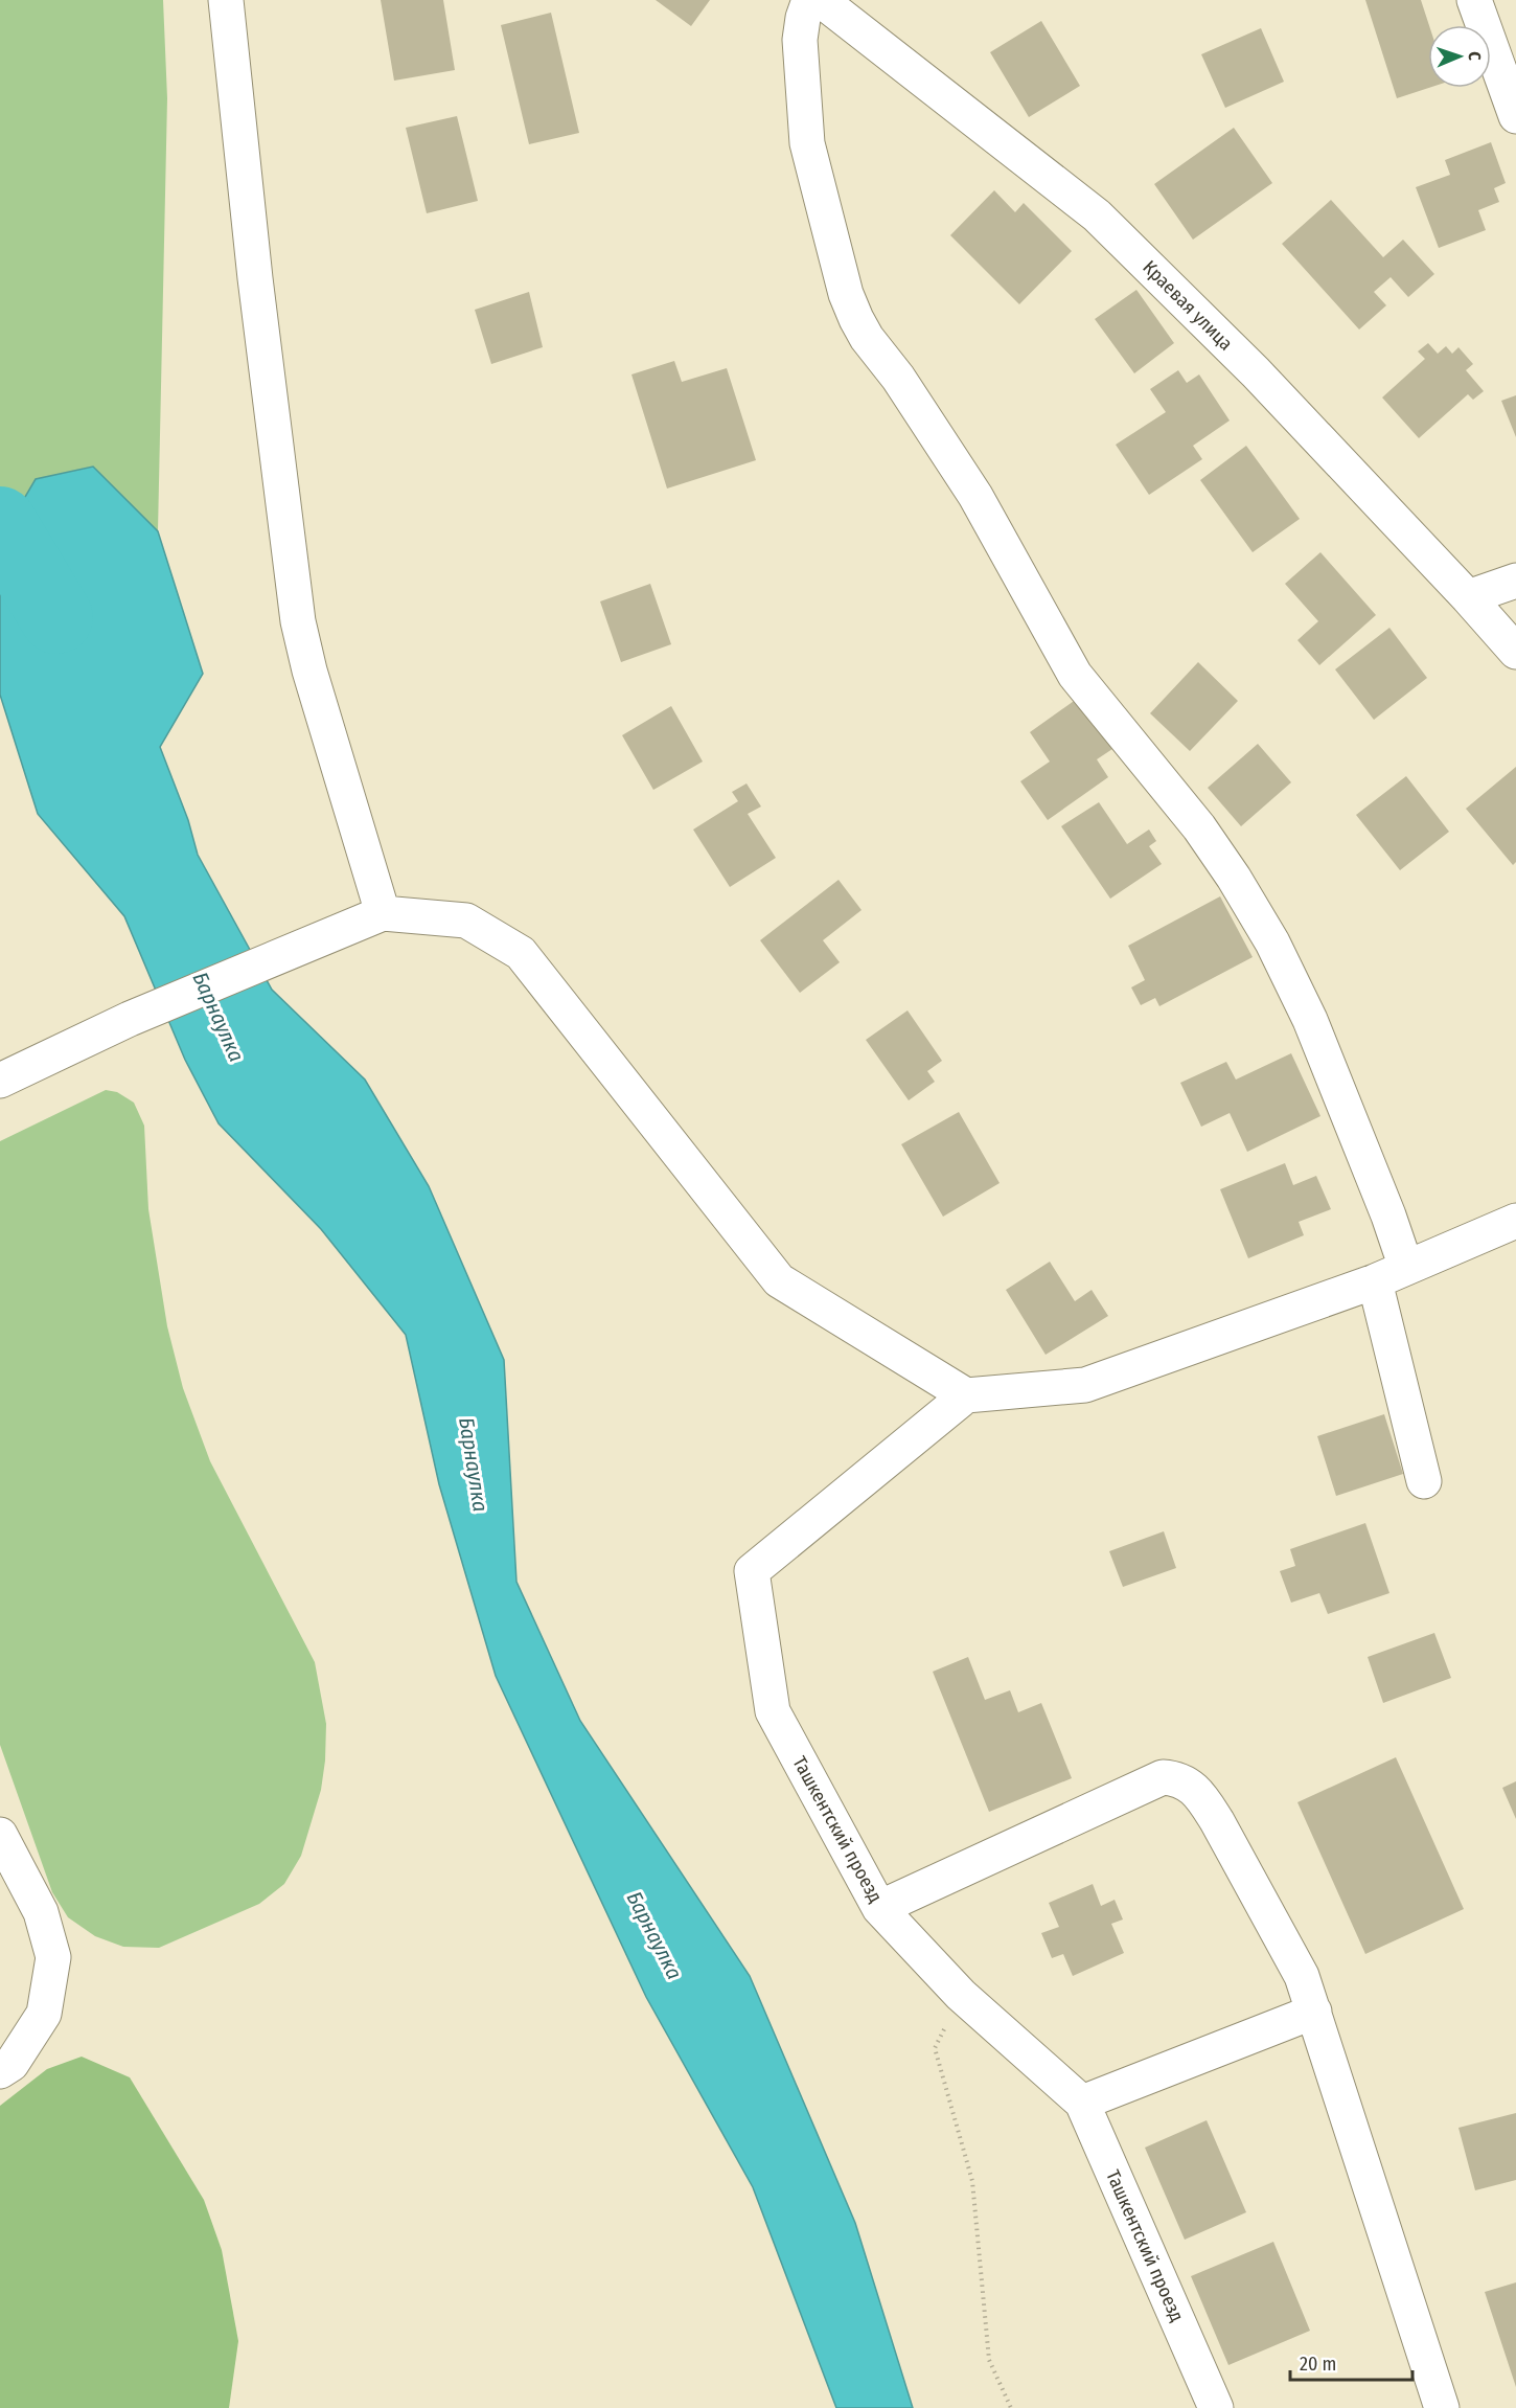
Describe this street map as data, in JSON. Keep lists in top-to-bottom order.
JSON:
{
  "streets": {
    "street": ["Краевая улица", "Ташкентский проезд"]
  },
  "water": ["Барнаулка"],
  "scale_bar": "20 m",
  "north": "right"
}
